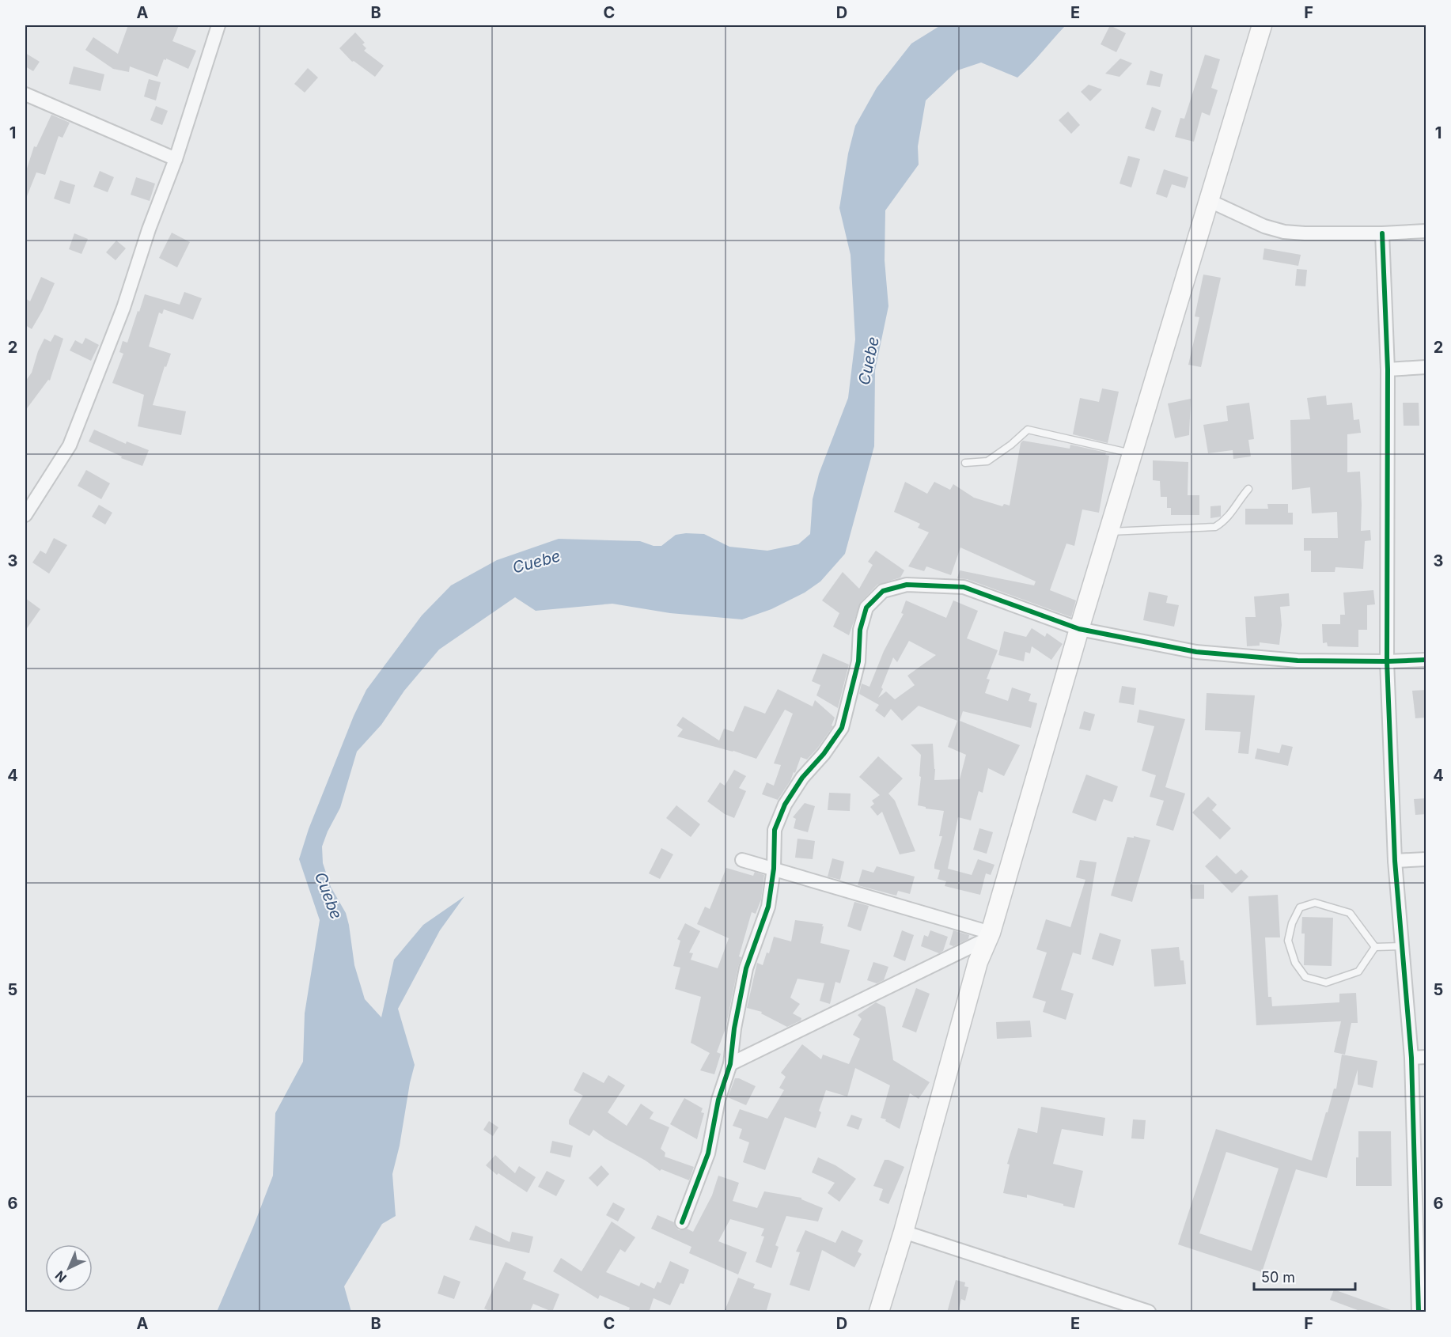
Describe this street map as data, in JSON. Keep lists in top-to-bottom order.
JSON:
{
  "water": ["Cuebe"],
  "scale_bar": "50 m",
  "north": "bottom left",
  "grid": {
    "columns": [
      "A",
      "B",
      "C",
      "D",
      "E",
      "F"
    ],
    "rows": [
      "1",
      "2",
      "3",
      "4",
      "5",
      "6"
    ]
  }
}
